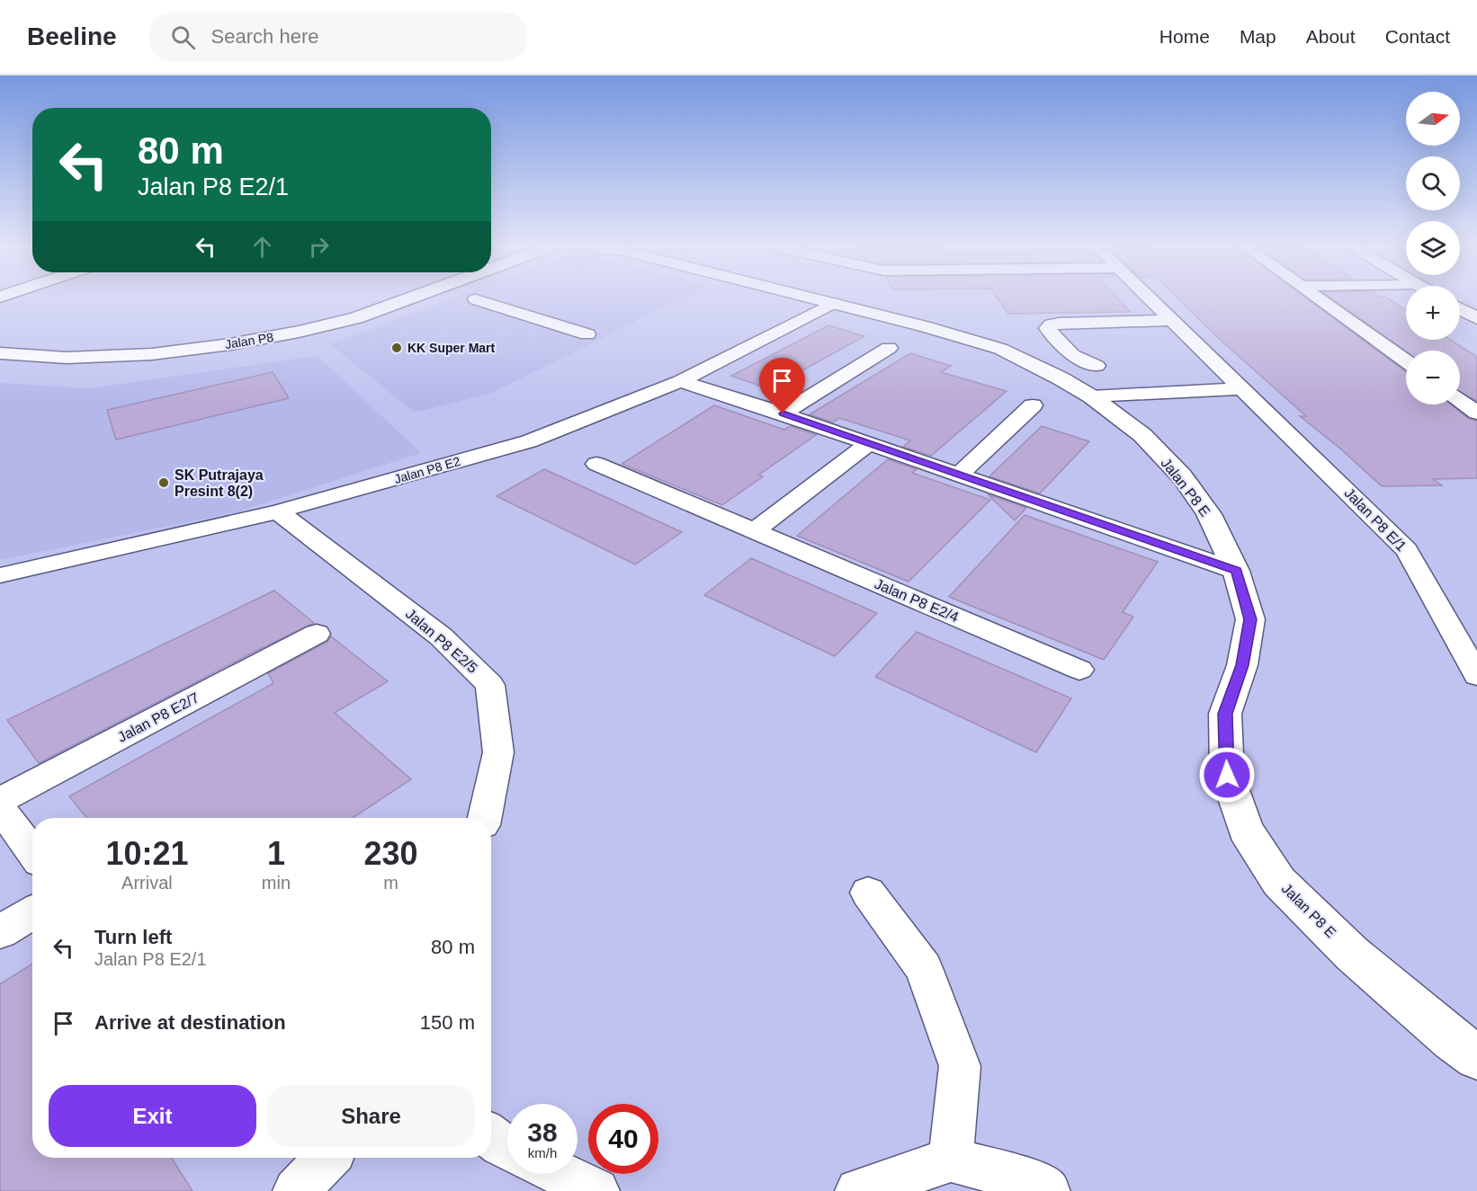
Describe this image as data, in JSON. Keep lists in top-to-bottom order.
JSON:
{
  "streets": {
    "street": [
      "Jalan P8",
      "Jalan P8 E2",
      "Jalan P8 E",
      "Jalan P8 E/1",
      "Jalan P8 E2/4",
      "Jalan P8 E2/5",
      "Jalan P8 E2/7"
    ]
  },
  "crossings": [
    ["Jalan P8 E2", "Jalan P8 E"],
    ["Jalan P8 E2", "Jalan P8 E2/5"]
  ],
  "places": ["KK Super Mart", "SK Putrajaya Presint 8(2)"],
  "north": "right",
  "page": {
    "header": "Beeline",
    "search": "Search here",
    "nav": [
      "Home",
      "Map",
      "About",
      "Contact"
    ],
    "map_buttons": ["+", "−"],
    "turn": ["80 m", "Jalan P8 E2/1"],
    "eta": [
      "10:21",
      "Arrival",
      "1",
      "min",
      "230",
      "m"
    ],
    "list": [
      {
        "name": "Turn left",
        "note": "Jalan P8 E2/1",
        "value": "80 m"
      },
      {
        "name": "Arrive at destination",
        "value": "150 m"
      }
    ],
    "buttons": ["Exit", "Share"],
    "speed": "38 km/h",
    "limit": "40"
  }
}
